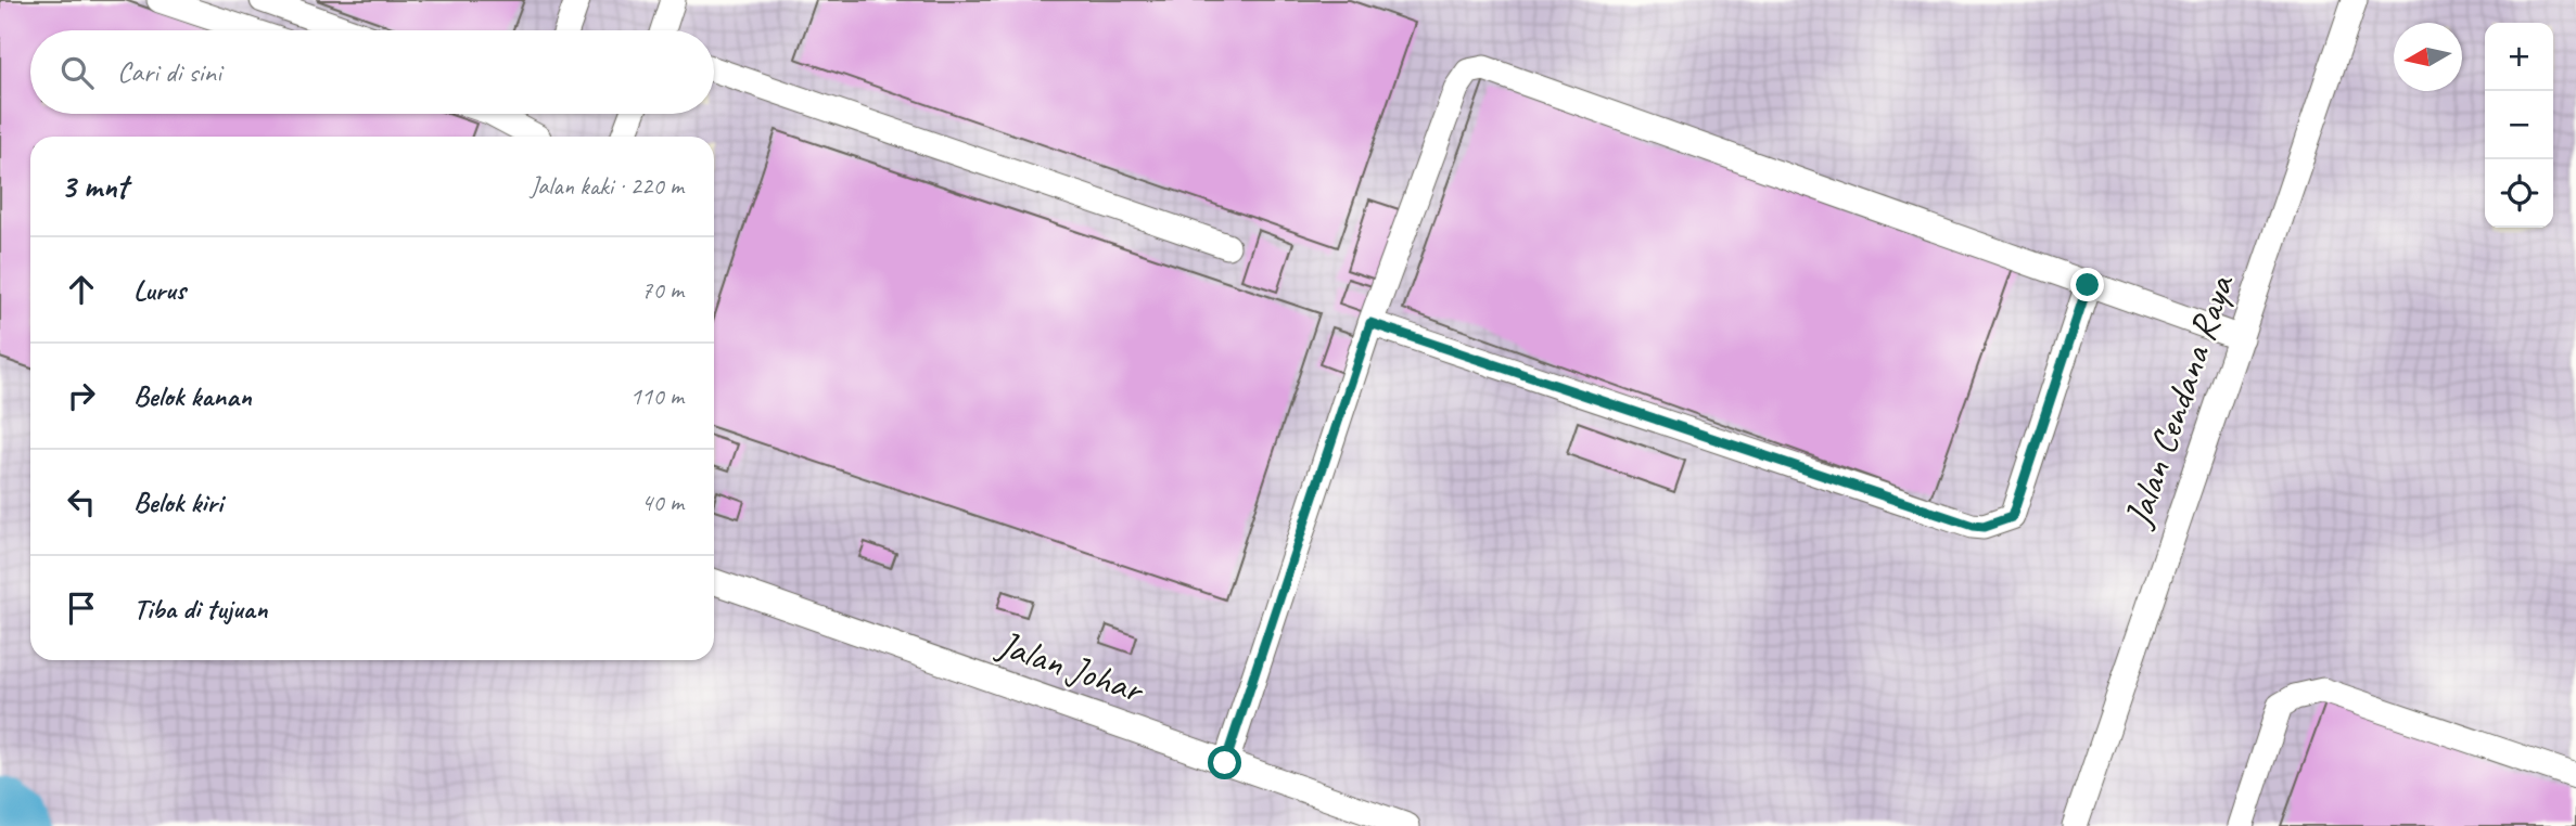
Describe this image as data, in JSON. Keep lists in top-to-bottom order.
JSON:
{
  "streets": {
    "lane": ["Jalan Cendana Raya", "Jalan Johar"]
  },
  "north": "left",
  "page": {
    "map_buttons": ["+", "−"],
    "search": "Cari di sini",
    "heading": ["3 mnt", "Jalan kaki · 220 m"],
    "list": [
      ["Lurus", "70 m"],
      ["Belok kanan", "110 m"],
      ["Belok kiri", "40 m"],
      "Tiba di tujuan"
    ]
  }
}
